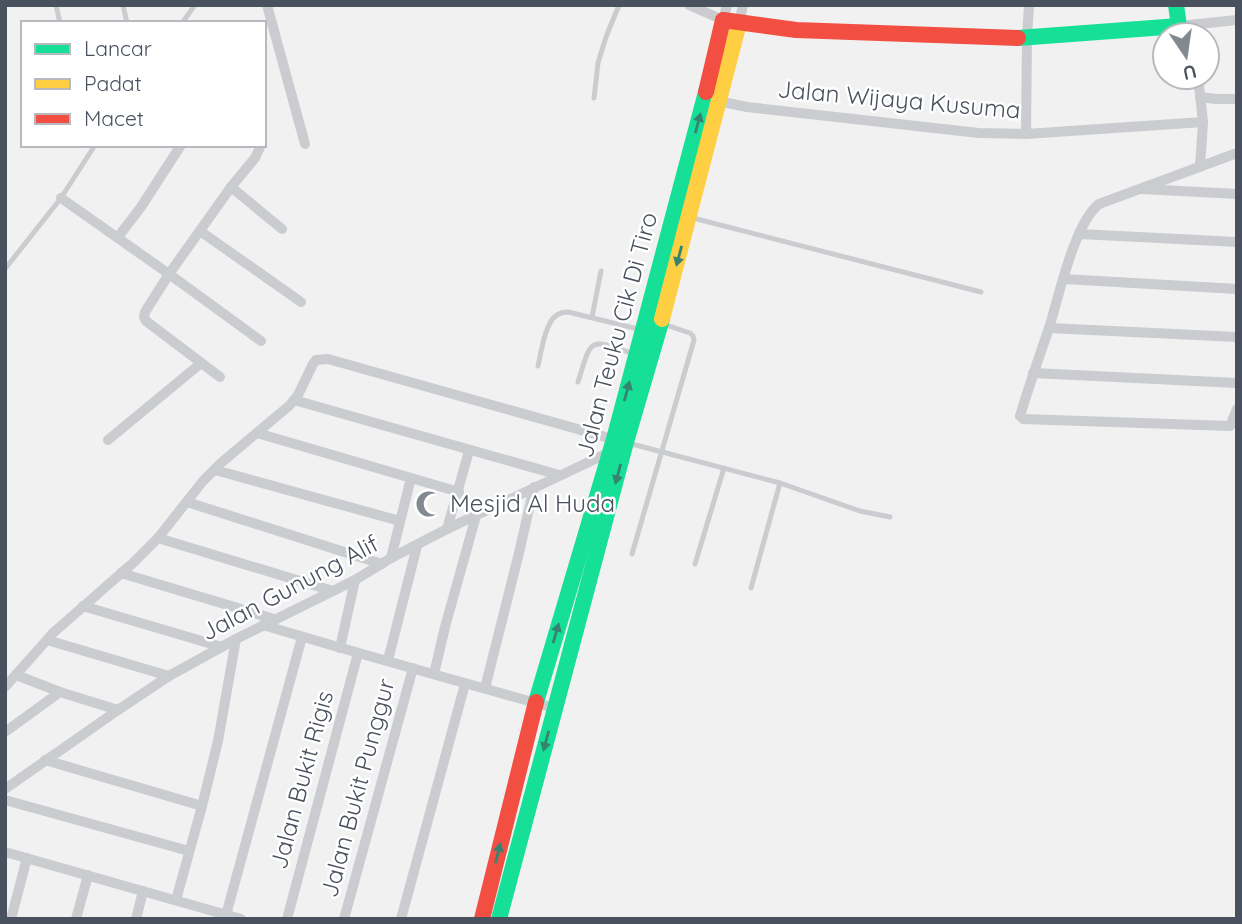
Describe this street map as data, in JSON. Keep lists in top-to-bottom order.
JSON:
{
  "streets": {
    "street": [
      "Jalan Wijaya Kusuma",
      "Jalan Teuku Cik Di Tiro",
      "Jalan Gunung Alif",
      "Jalan Bukit Rigis",
      "Jalan Bukit Punggur"
    ]
  },
  "crossings": [
    ["Jalan Wijaya Kusuma", "Jalan Teuku Cik Di Tiro"],
    ["Jalan Teuku Cik Di Tiro", "Jalan Gunung Alif"]
  ],
  "places": {
    "mosque": ["Mesjid Al Huda"]
  },
  "legend": ["Lancar", "Padat", "Macet"],
  "north": "bottom"
}
